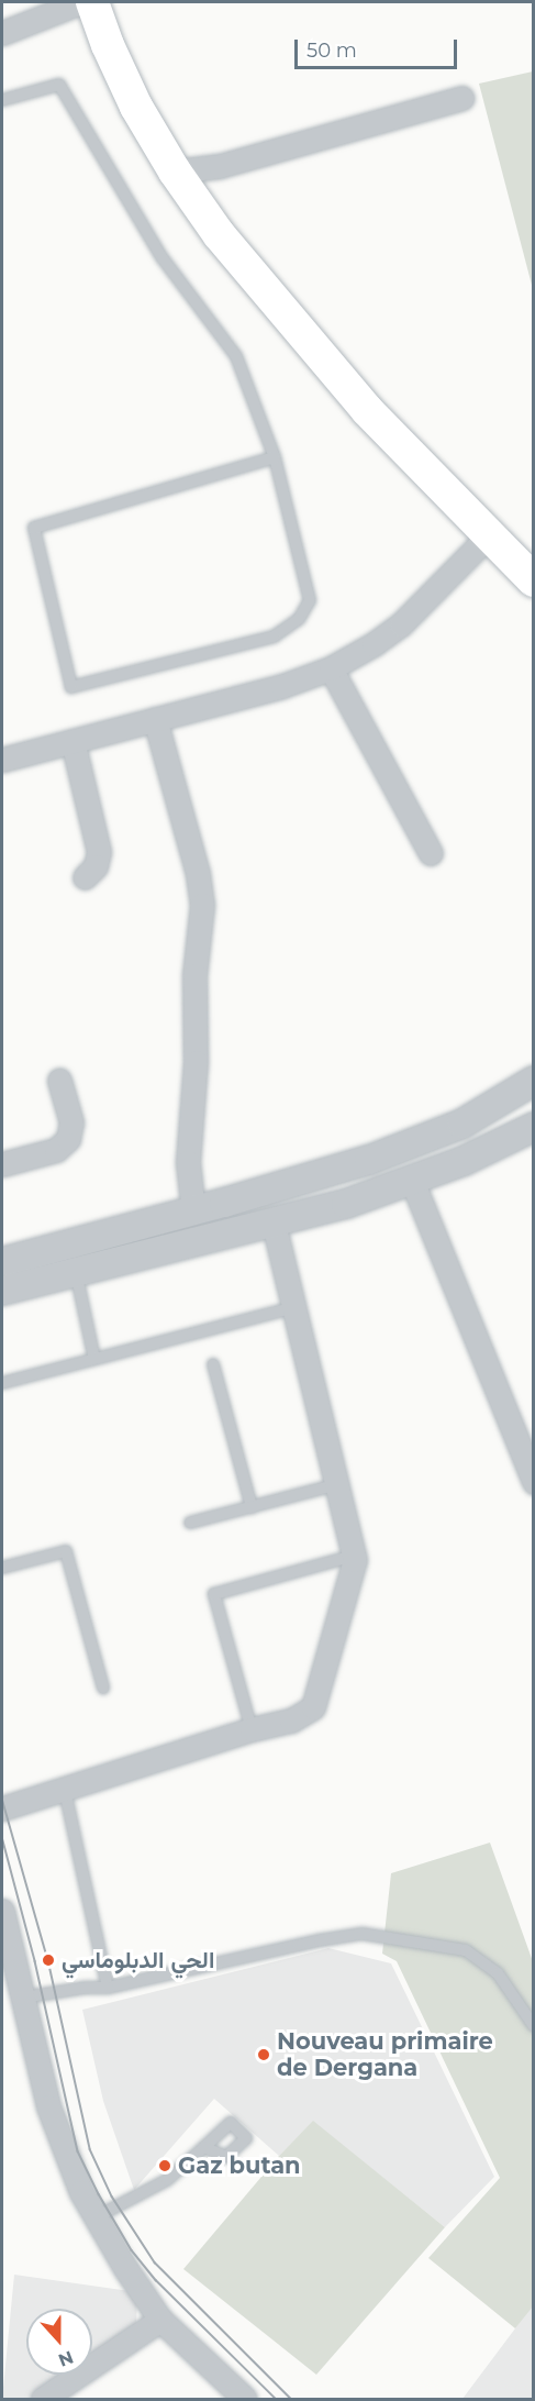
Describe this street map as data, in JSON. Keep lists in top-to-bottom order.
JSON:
{
  "places": ["الحي الدبلوماسي", "Nouveau primaire de Dergana", "Gaz butan"],
  "scale_bar": "50 m",
  "north": "bottom"
}
